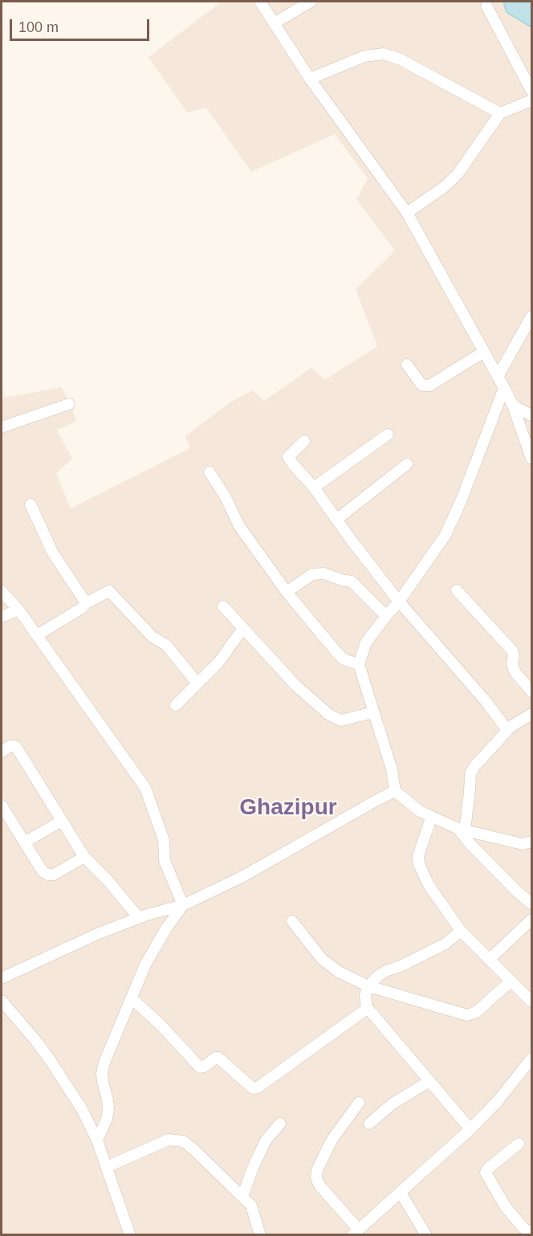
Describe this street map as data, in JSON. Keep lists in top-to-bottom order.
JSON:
{
  "districts": ["Ghazipur"],
  "scale_bar": "100 m"
}
